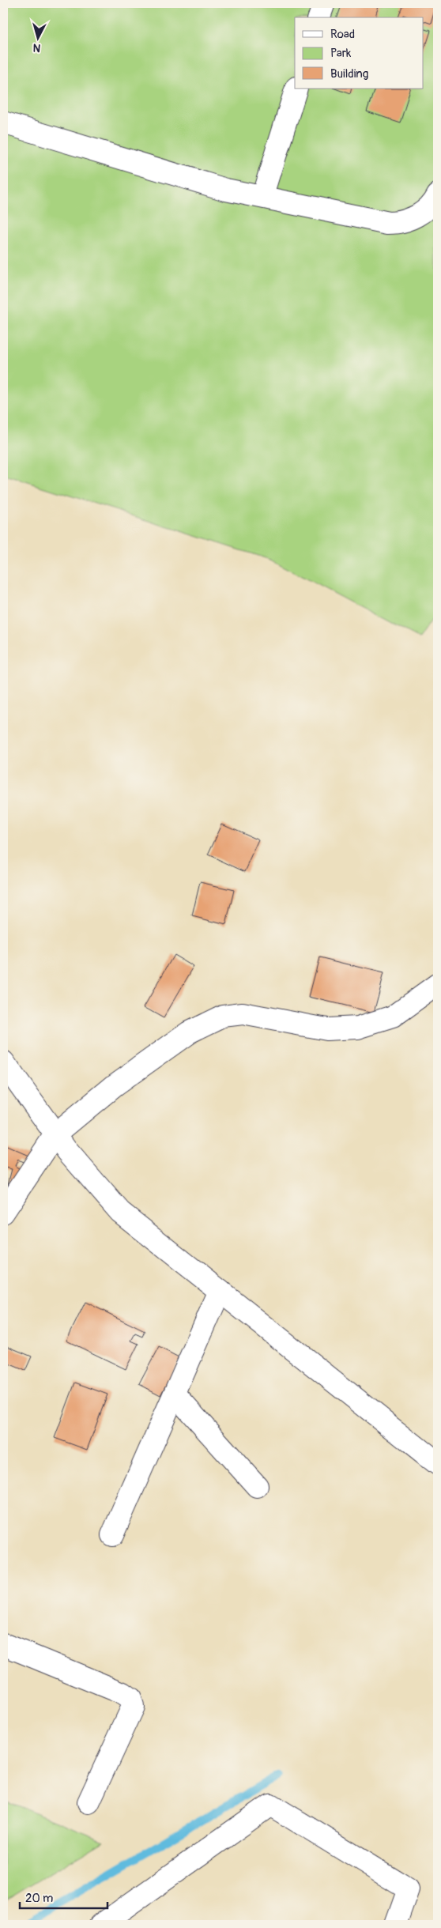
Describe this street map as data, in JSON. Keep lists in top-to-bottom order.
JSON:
{
  "legend": ["Road", "Park", "Building"],
  "scale_bar": "20 m",
  "north": "bottom"
}
